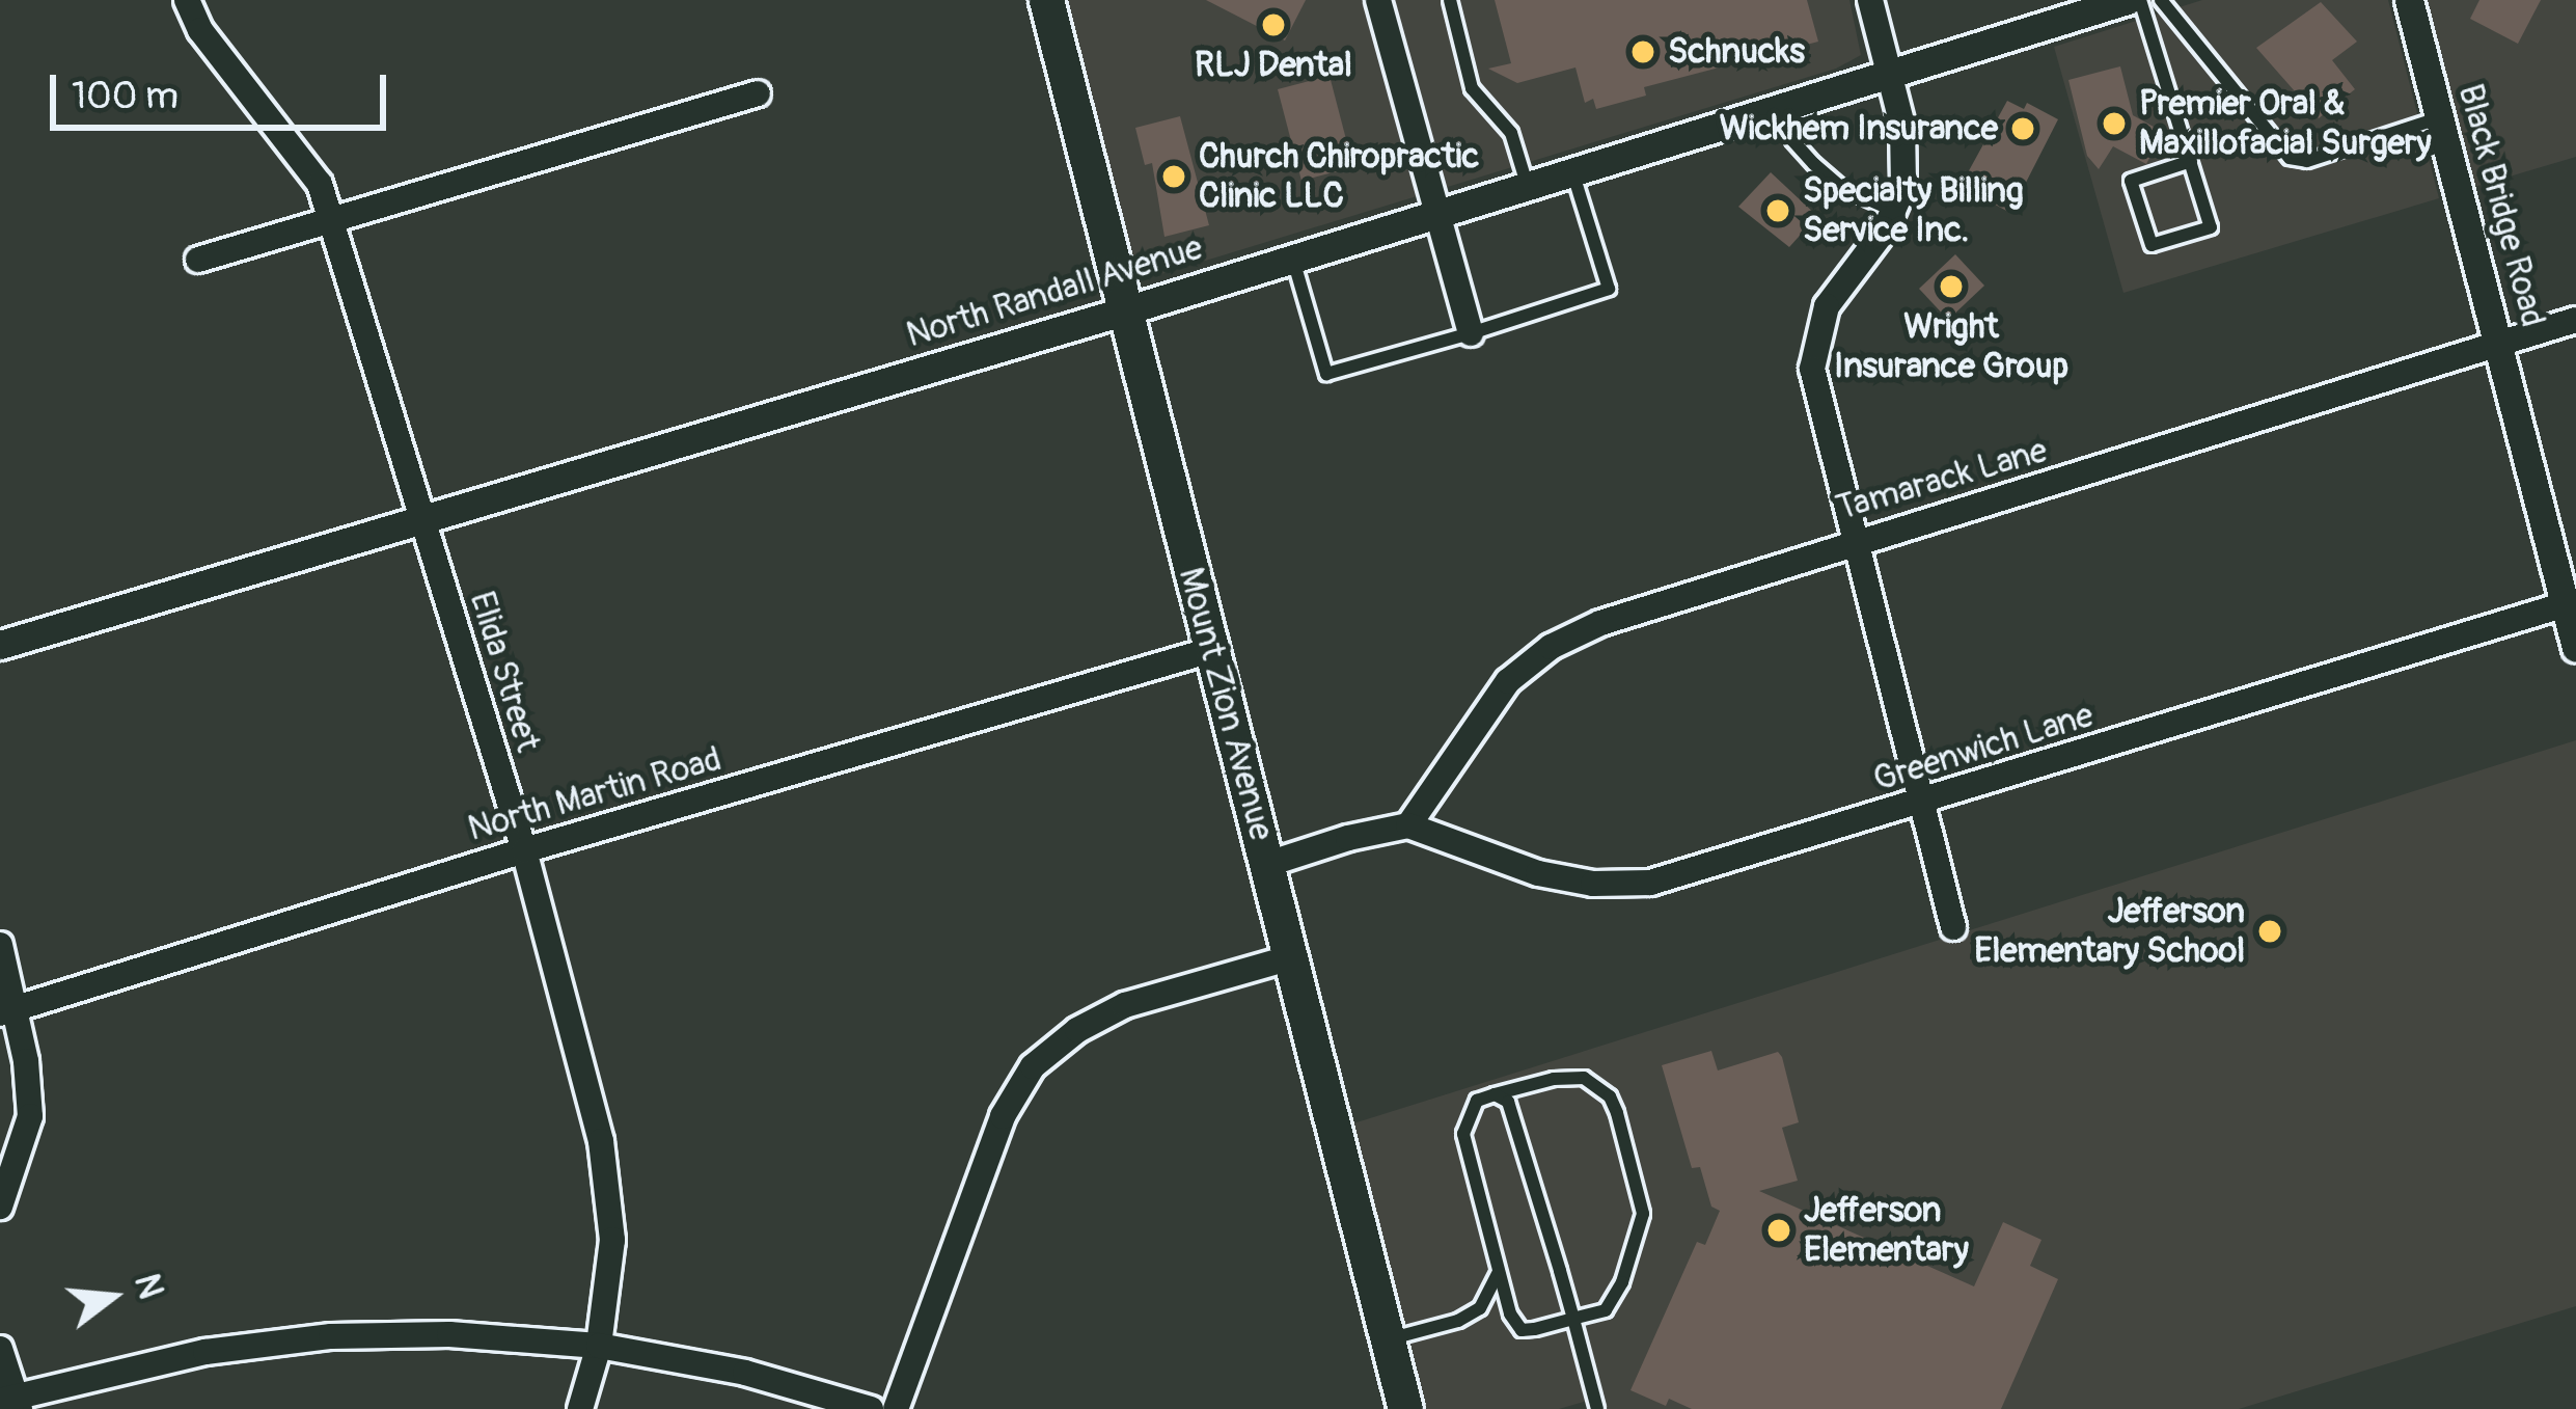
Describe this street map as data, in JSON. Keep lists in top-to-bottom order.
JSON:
{
  "streets": {
    "main road": ["Mount Zion Avenue"],
    "street": [
      "Black Bridge Road",
      "North Randall Avenue",
      "Tamarack Lane",
      "Elida Street",
      "Greenwich Lane",
      "North Martin Road"
    ]
  },
  "crossings": [
    ["Black Bridge Road", "Tamarack Lane"],
    ["Black Bridge Road", "Greenwich Lane"],
    ["North Randall Avenue", "Elida Street"],
    ["North Randall Avenue", "Mount Zion Avenue"],
    ["Tamarack Lane", "Greenwich Lane"],
    ["Elida Street", "North Martin Road"],
    ["Mount Zion Avenue", "North Martin Road"]
  ],
  "places": [
    "RLJ Dental",
    "Schnucks",
    "Premier Oral & Maxillofacial Surgery",
    "Wickhem Insurance",
    "Church Chiropractic Clinic LLC",
    "Specialty Billing Service Inc.",
    "Wright Insurance Group",
    "Jefferson Elementary School",
    "Jefferson Elementary"
  ],
  "scale_bar": "100 m",
  "north": "right"
}
